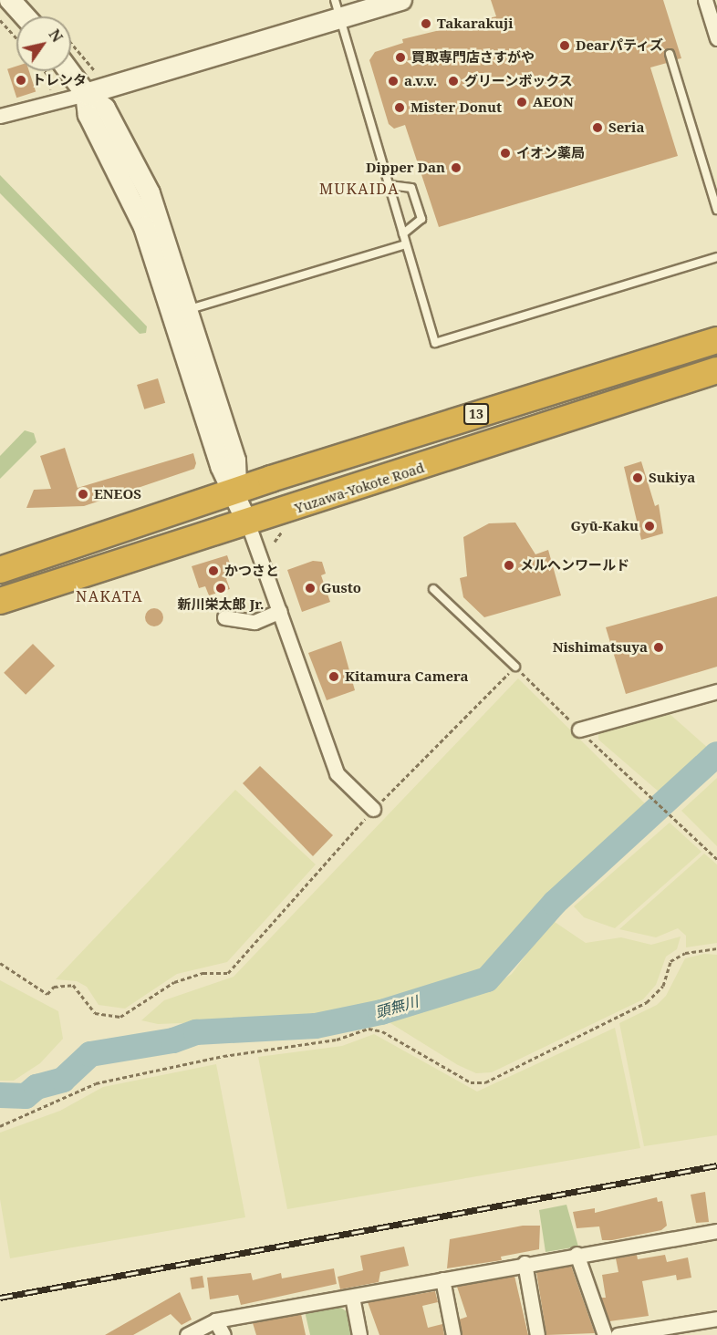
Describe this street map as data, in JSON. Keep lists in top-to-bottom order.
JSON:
{
  "streets": {
    "highway": ["13", "Yuzawa-Yokote Road"]
  },
  "districts": ["MUKAIDA", "NAKATA"],
  "water": ["頭無川"],
  "places": [
    "Takarakuji",
    "Dearパティズ",
    "買取専門店さすがや",
    "トレンタ",
    "a.v.v.",
    "グリーンボックス",
    "AEON",
    "Mister Donut",
    "Seria",
    "イオン薬局",
    "Dipper Dan",
    "Sukiya",
    "ENEOS",
    "Gyū-Kaku",
    "メルヘンワールド",
    "かつさと",
    "新川栄太郎 Jr.",
    "Gusto",
    "Nishimatsuya",
    "Kitamura Camera"
  ],
  "north": "top right"
}
